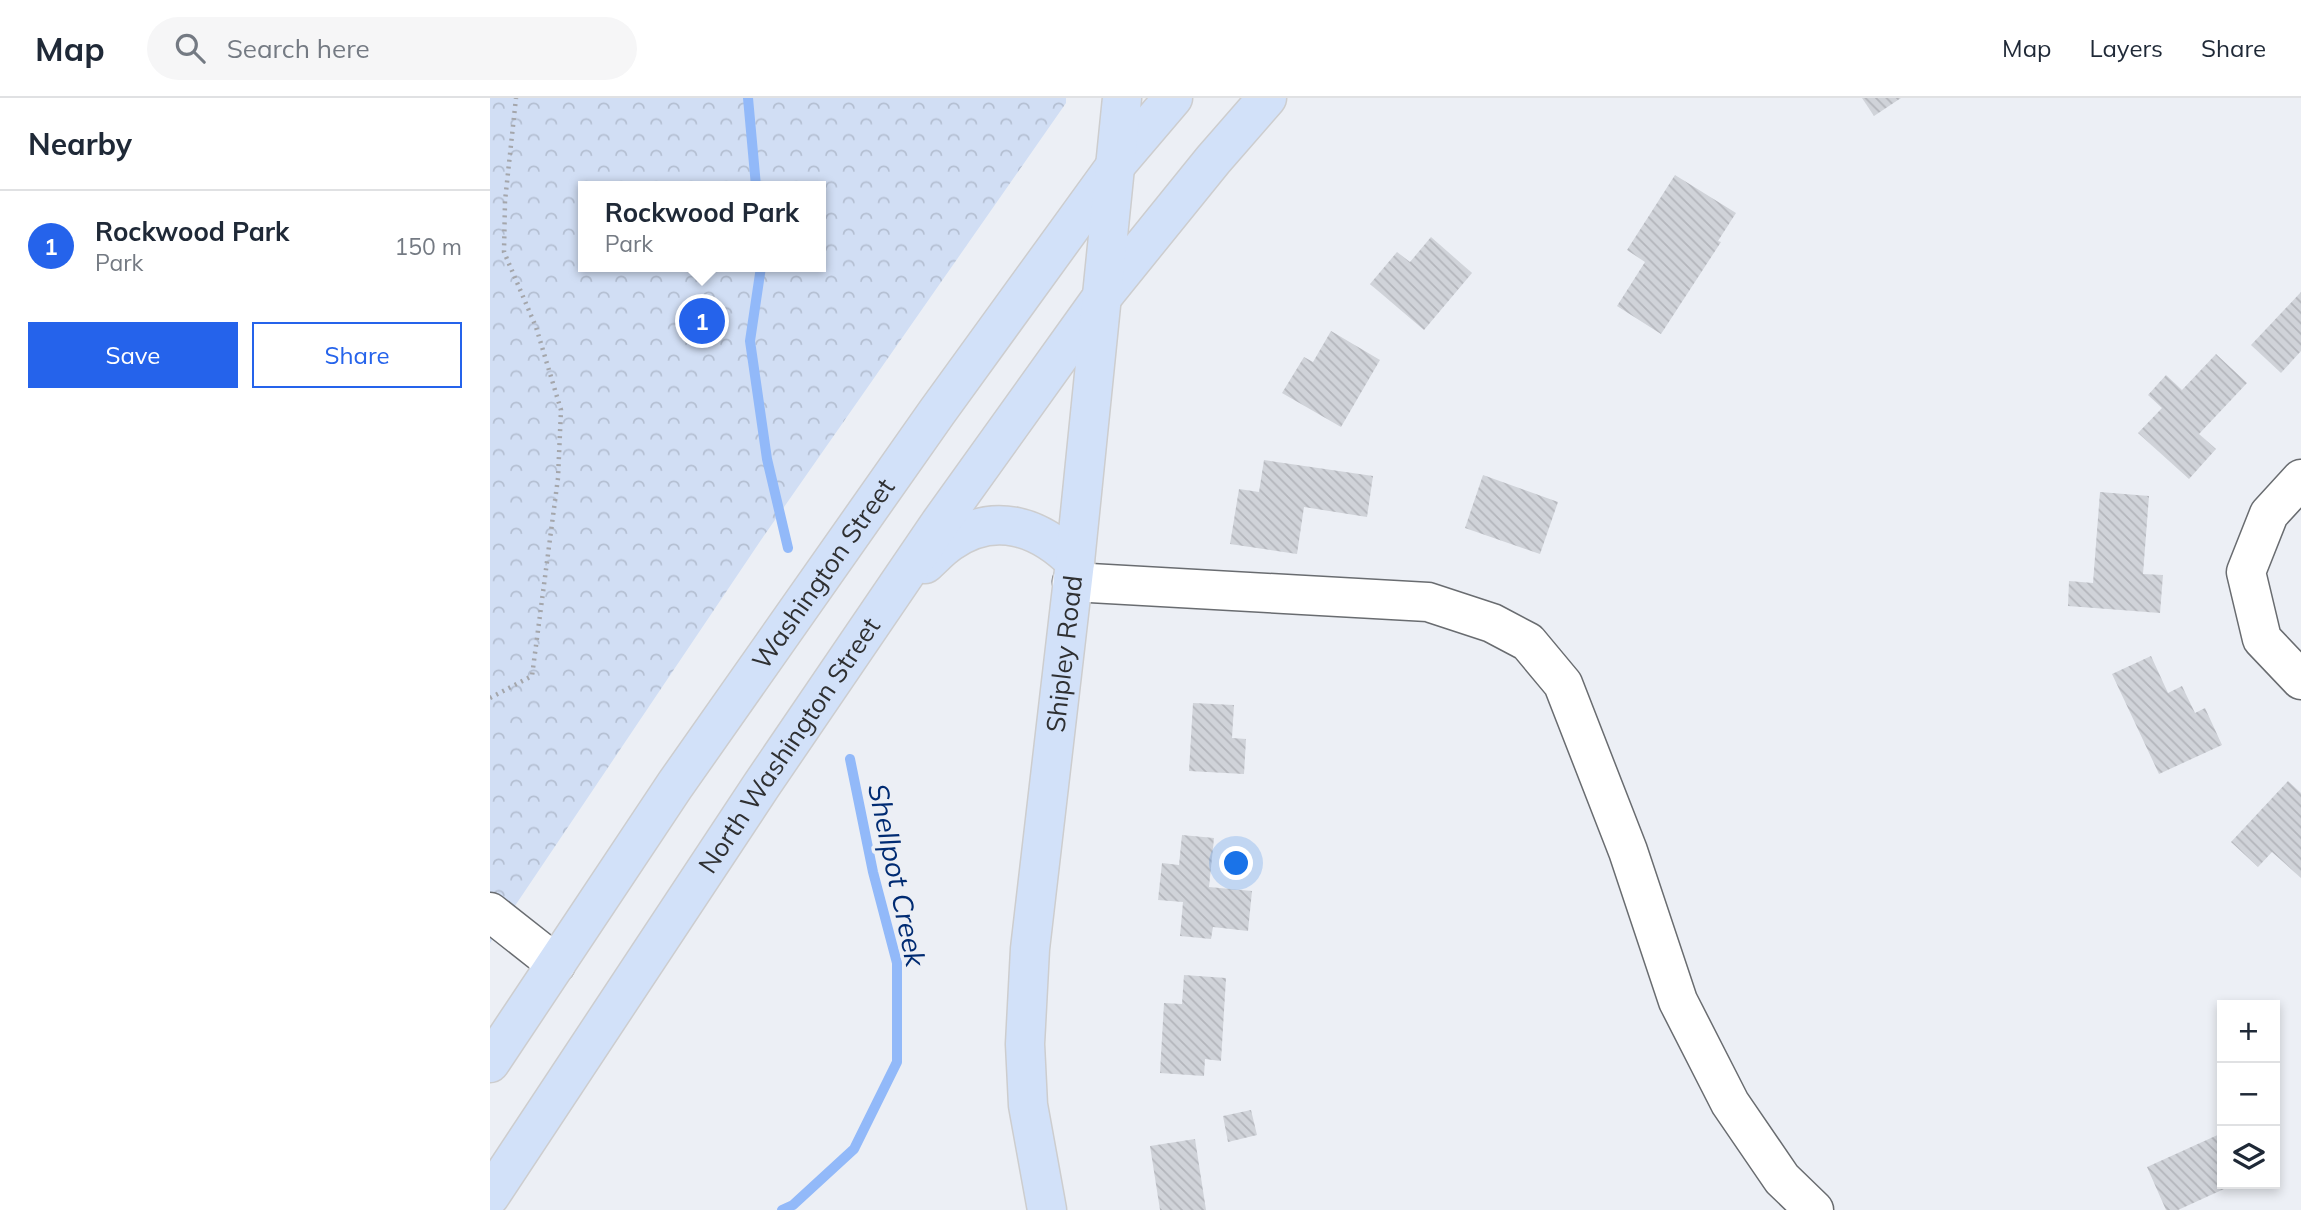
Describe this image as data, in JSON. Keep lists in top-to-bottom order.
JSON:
{
  "streets": {
    "main road": ["Washington Street", "Shipley Road", "North Washington Street"]
  },
  "crossings": [
    ["Washington Street", "Shipley Road"],
    ["Shipley Road", "North Washington Street"]
  ],
  "water": ["Shellpot Creek"],
  "page": {
    "header": "Map",
    "search": "Search here",
    "nav": ["Map", "Layers", "Share"],
    "heading": "Nearby",
    "popup": ["Rockwood Park", "Park"],
    "list": [
      {
        "mark": "1",
        "name": "Rockwood Park",
        "note": "Park",
        "value": "150 m"
      }
    ],
    "pins": "1",
    "buttons": ["Save", "Share"],
    "map_buttons": ["+", "−"]
  }
}
